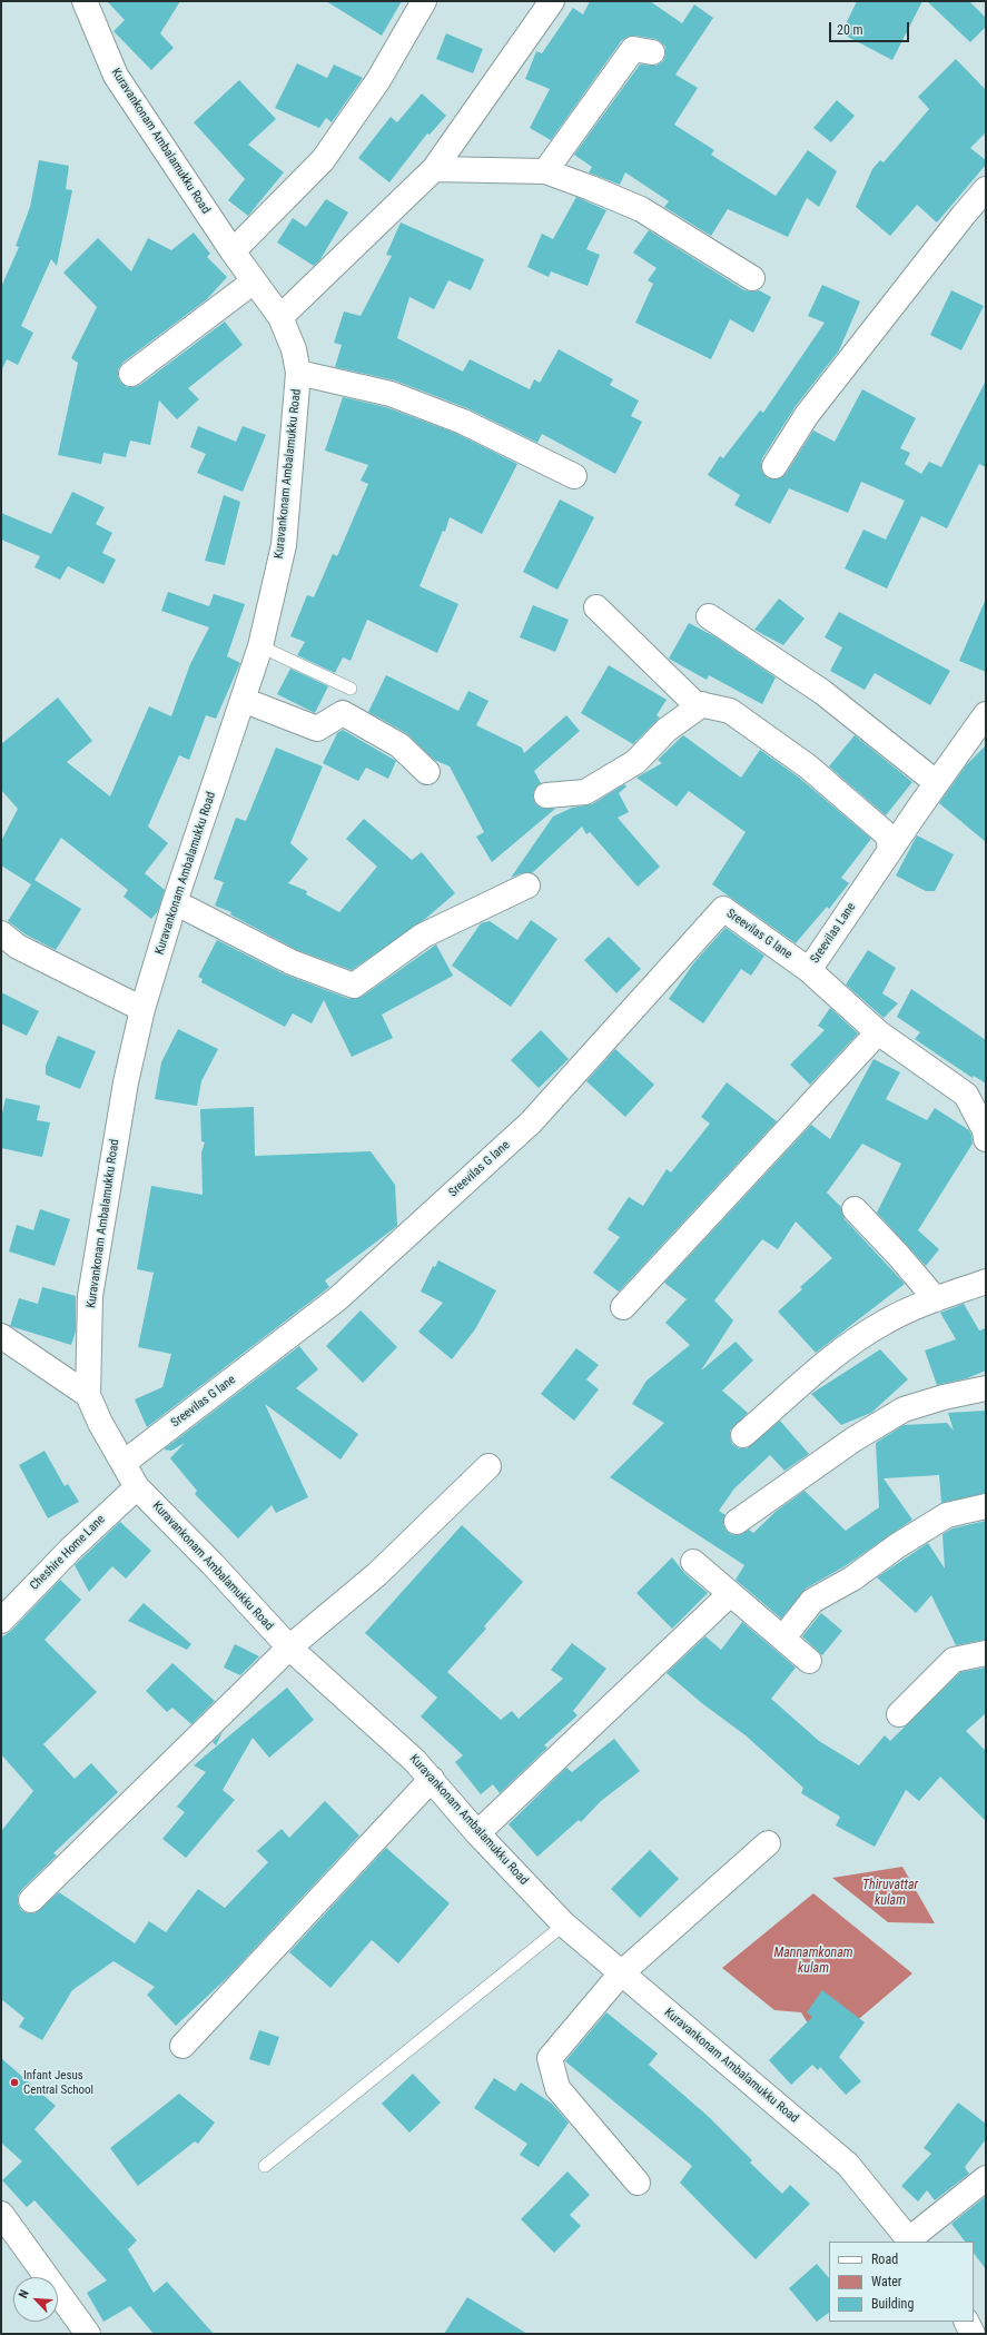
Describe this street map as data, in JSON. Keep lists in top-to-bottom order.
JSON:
{
  "streets": {
    "street": [
      "Kuravankonam Ambalamukku Road",
      "Sreevilas Lane",
      "Sreevilas G lane",
      "Cheshire Home Lane"
    ]
  },
  "crossings": [
    ["Kuravankonam Ambalamukku Road", "Sreevilas G lane"],
    ["Kuravankonam Ambalamukku Road", "Cheshire Home Lane"],
    ["Sreevilas Lane", "Sreevilas G lane"]
  ],
  "water": ["Thiruvattar kulam", "Mannamkonam kulam"],
  "places": ["Infant Jesus Central School"],
  "legend": ["Road", "Water", "Building"],
  "scale_bar": "20 m",
  "north": "top left"
}
